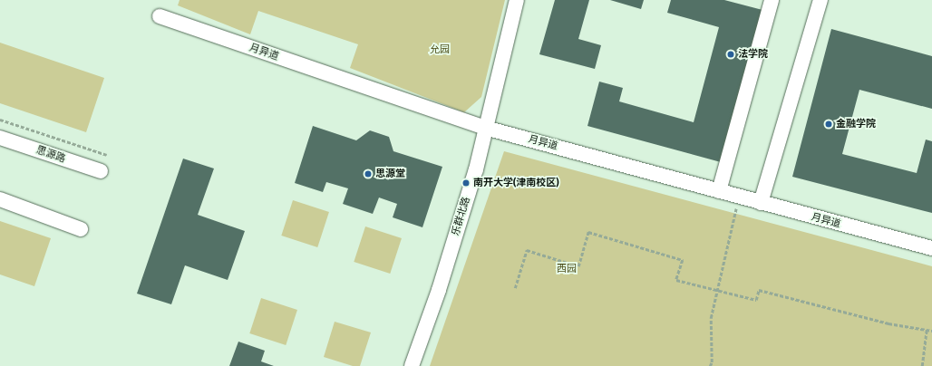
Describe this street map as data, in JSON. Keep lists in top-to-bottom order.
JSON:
{
  "streets": {
    "street": ["月异道", "思源路", "乐群北路"]
  },
  "crossings": [
    ["月异道", "乐群北路"]
  ],
  "parks": ["允园", "西园"],
  "places": [
    "法学院",
    "金融学院",
    "思源堂",
    "南开大学(津南校区)"
  ]
}
